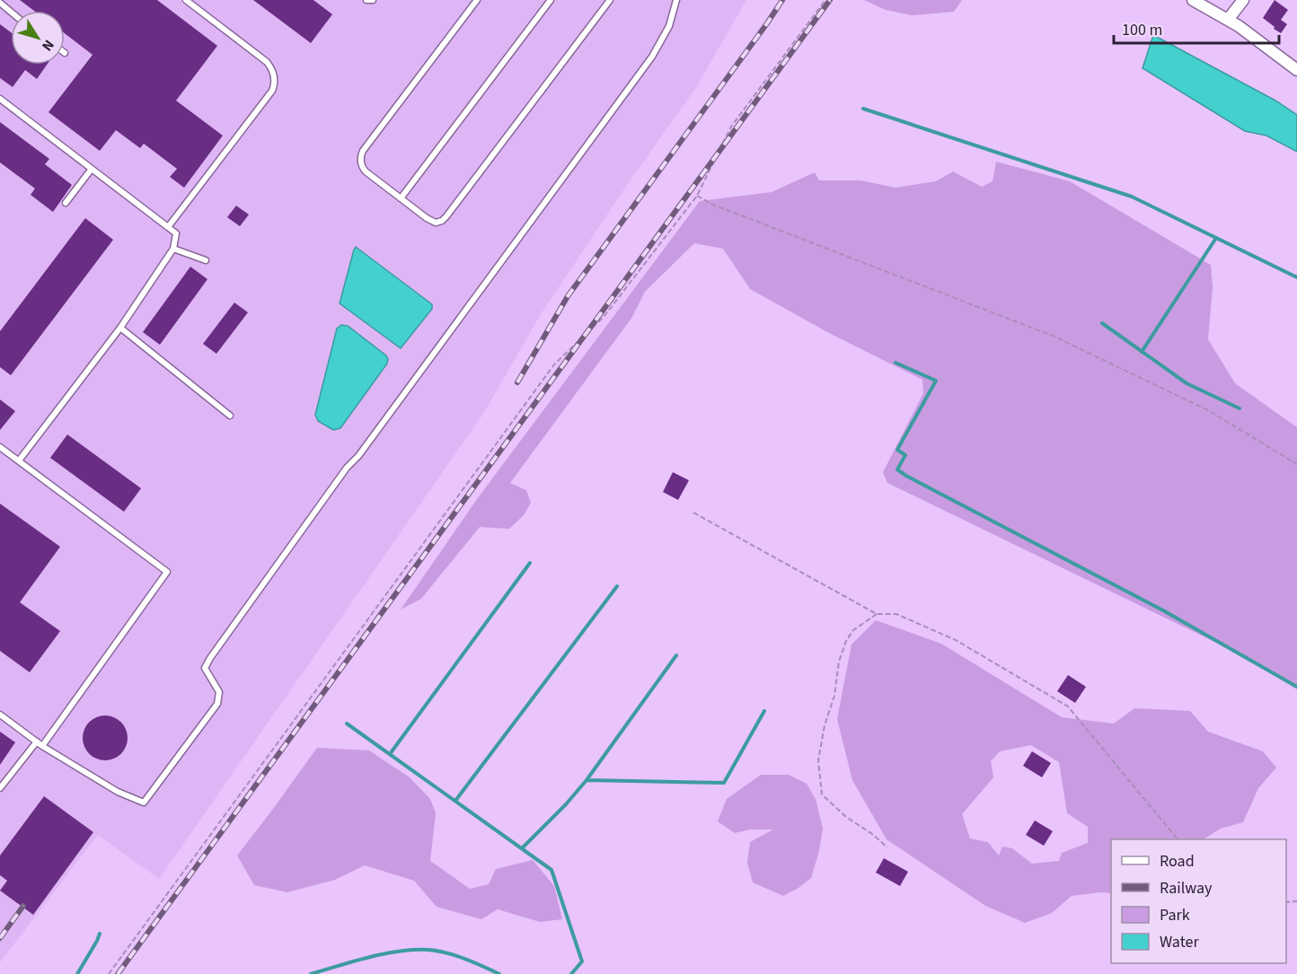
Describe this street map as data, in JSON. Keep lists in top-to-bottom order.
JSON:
{
  "legend": [
    "Road",
    "Railway",
    "Park",
    "Water"
  ],
  "scale_bar": "100 m",
  "north": "bottom right"
}
